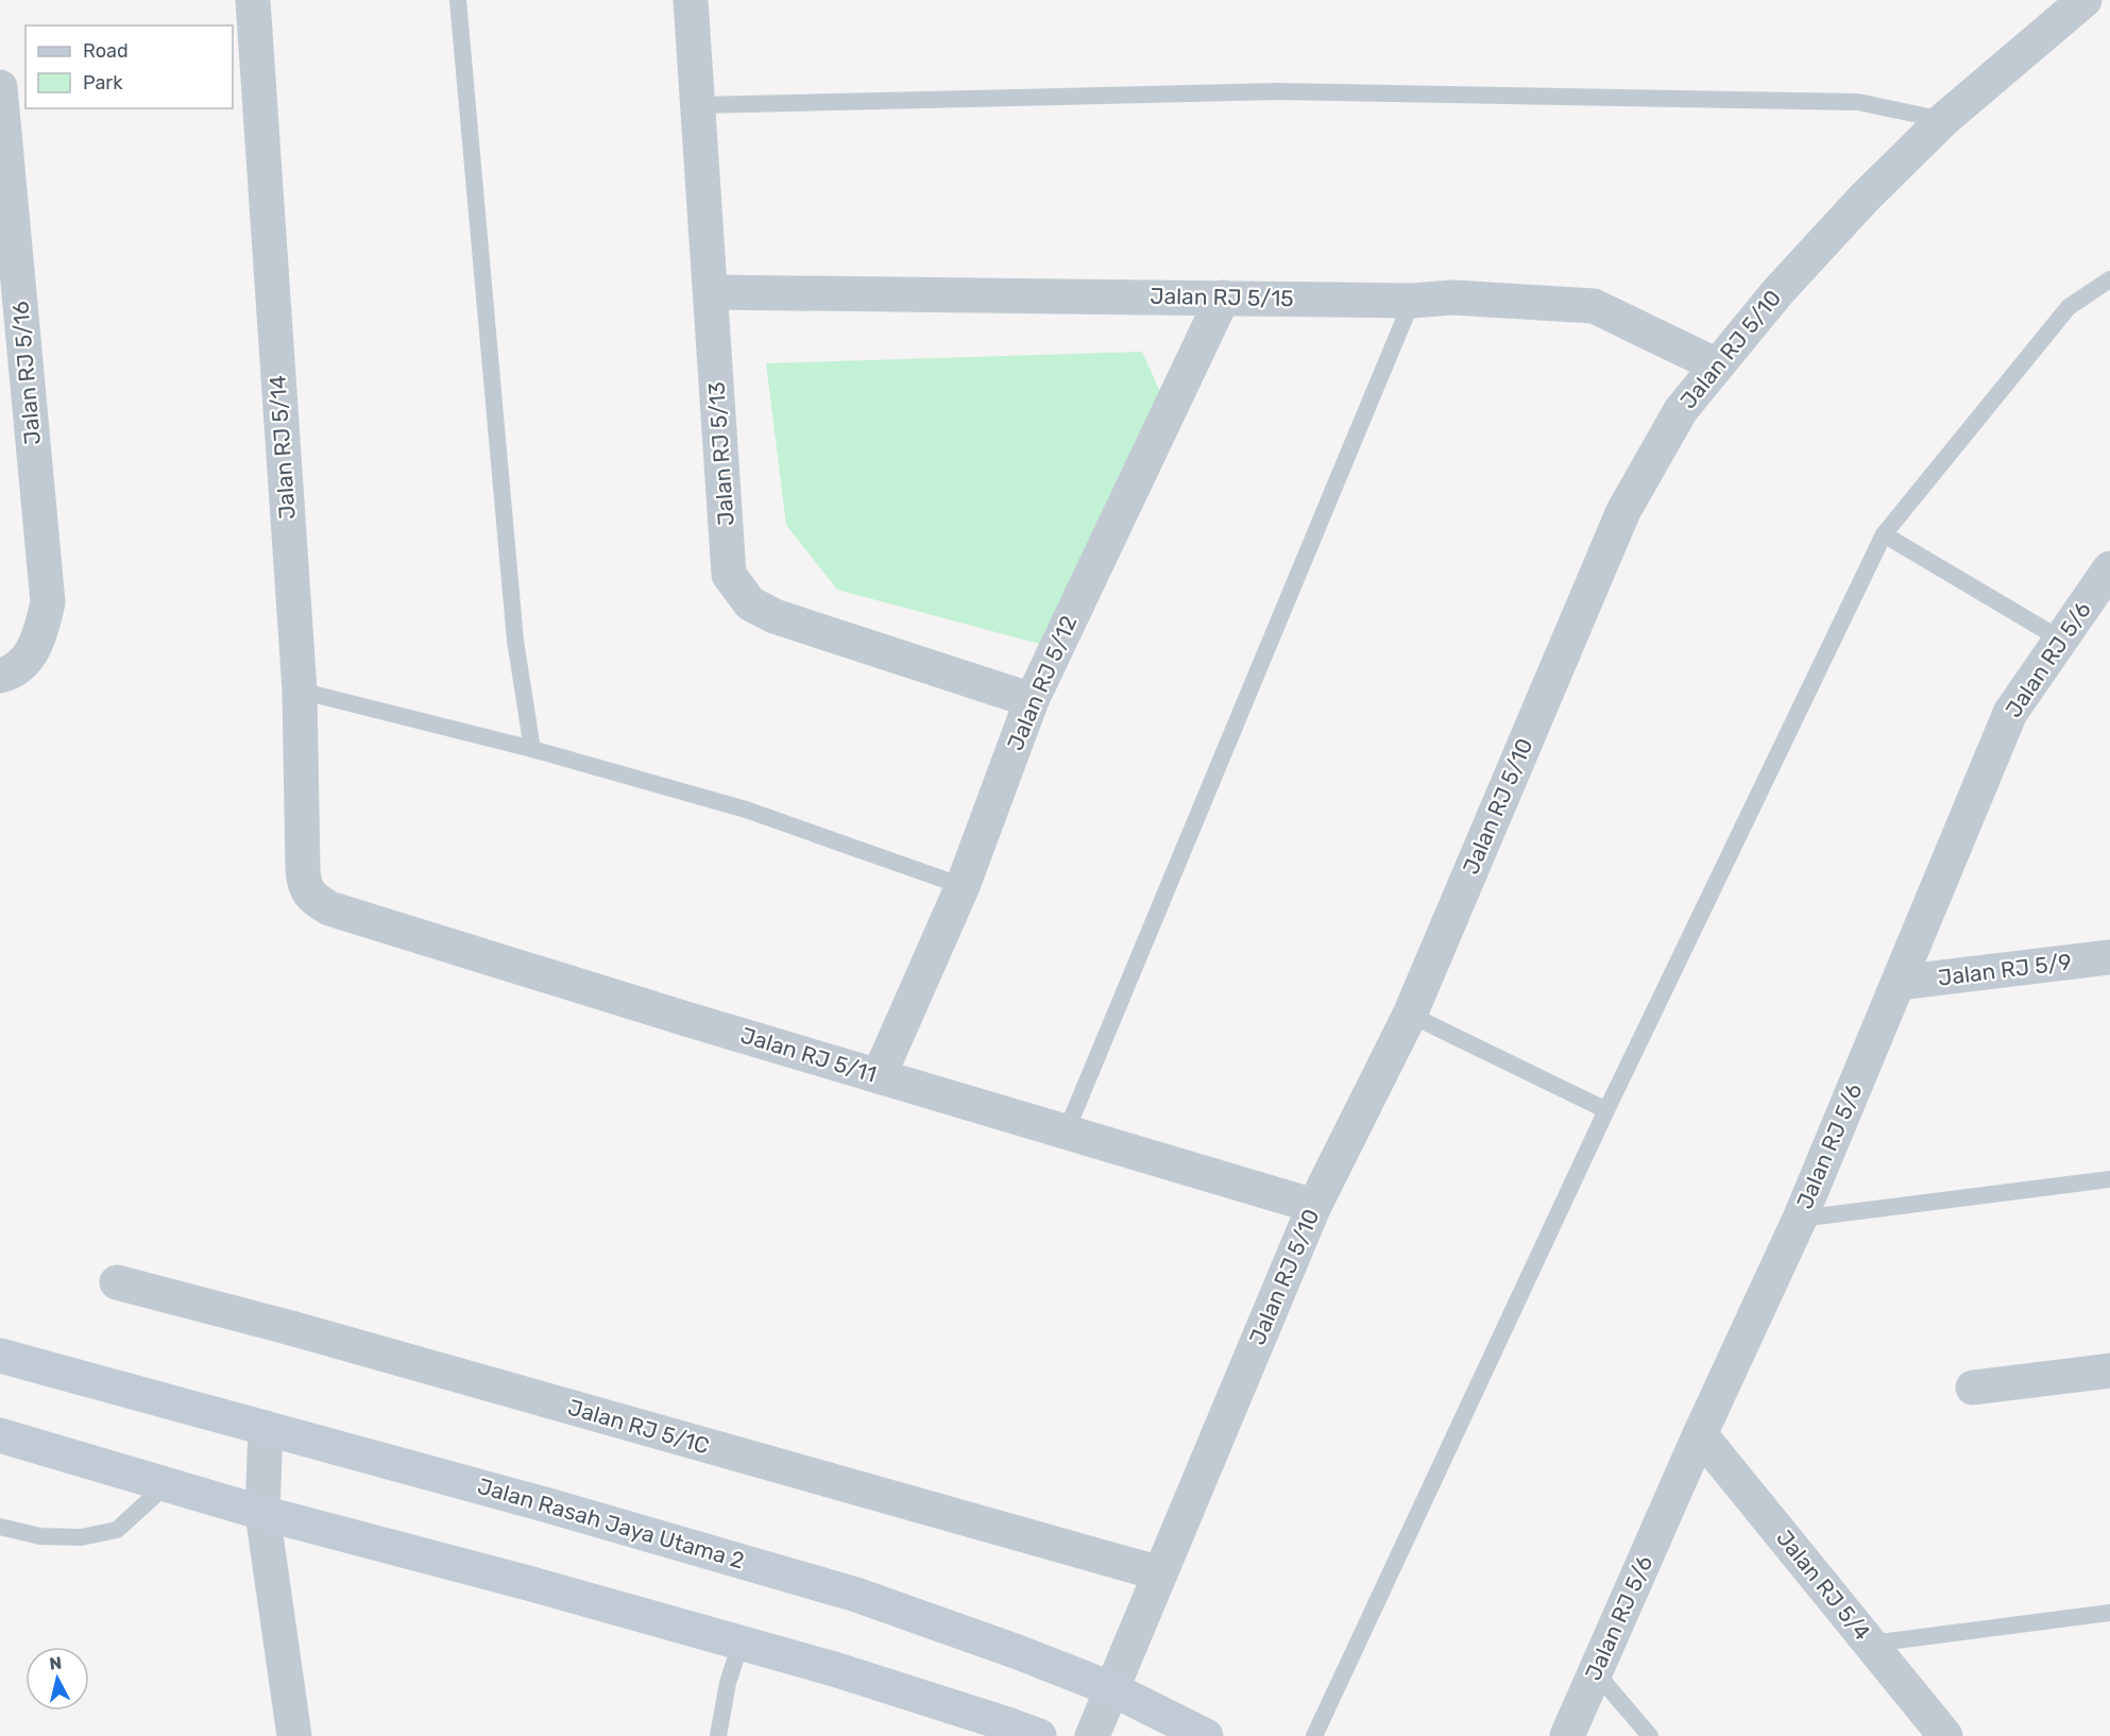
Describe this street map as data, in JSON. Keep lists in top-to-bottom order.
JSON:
{
  "streets": {
    "street": [
      "Jalan RJ 5/15",
      "Jalan RJ 5/10",
      "Jalan RJ 5/16",
      "Jalan RJ 5/14",
      "Jalan RJ 5/13",
      "Jalan RJ 5/6",
      "Jalan RJ 5/12",
      "Jalan RJ 5/9",
      "Jalan RJ 5/11",
      "Jalan RJ 5/1C",
      "Jalan Rasah Jaya Utama 2",
      "Jalan RJ 5/4"
    ]
  },
  "crossings": [
    ["Jalan RJ 5/15", "Jalan RJ 5/10"],
    ["Jalan RJ 5/15", "Jalan RJ 5/13"],
    ["Jalan RJ 5/15", "Jalan RJ 5/12"],
    ["Jalan RJ 5/10", "Jalan RJ 5/11"],
    ["Jalan RJ 5/10", "Jalan RJ 5/1C"],
    ["Jalan RJ 5/10", "Jalan Rasah Jaya Utama 2"],
    ["Jalan RJ 5/14", "Jalan RJ 5/11"],
    ["Jalan RJ 5/13", "Jalan RJ 5/12"],
    ["Jalan RJ 5/6", "Jalan RJ 5/9"],
    ["Jalan RJ 5/6", "Jalan RJ 5/4"],
    ["Jalan RJ 5/12", "Jalan RJ 5/11"]
  ],
  "legend": ["Road", "Park"],
  "north": "top"
}
